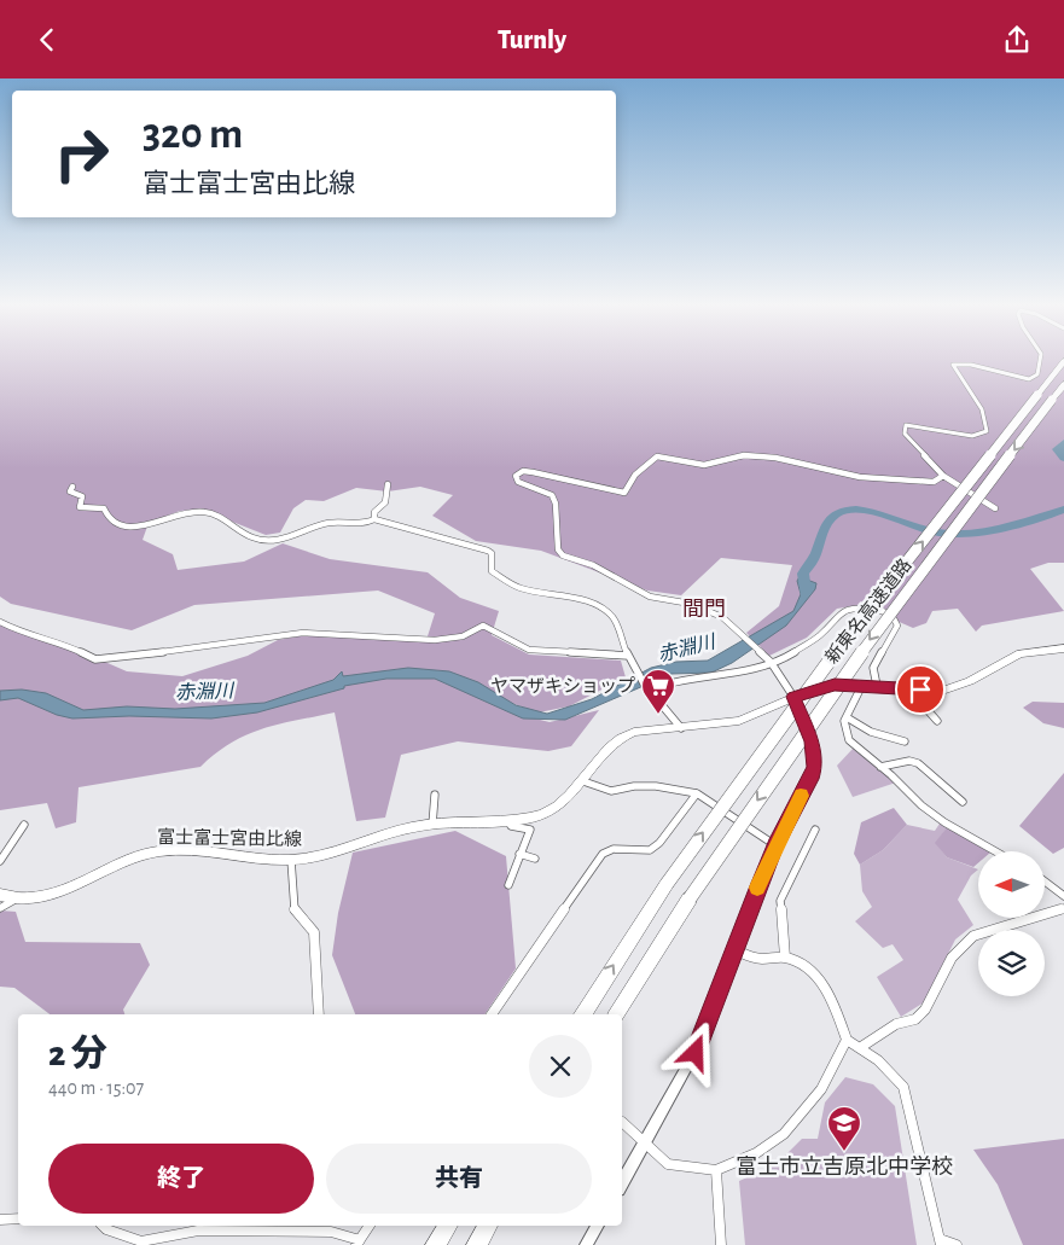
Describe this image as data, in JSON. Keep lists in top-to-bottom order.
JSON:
{
  "streets": {
    "highway": ["新東名高速道路"],
    "main road": ["富士富士宮由比線"]
  },
  "districts": ["間門"],
  "water": ["赤淵川"],
  "places": {
    "supermarket": ["ヤマザキショップ"],
    "school or university": ["富士市立吉原北中学校"]
  },
  "north": "left",
  "page": {
    "header": "Turnly",
    "turn": ["320 m", "富士富士宮由比線"],
    "heading": ["2 分", "440 m · 15:07"],
    "buttons": ["終了", "共有"]
  }
}
